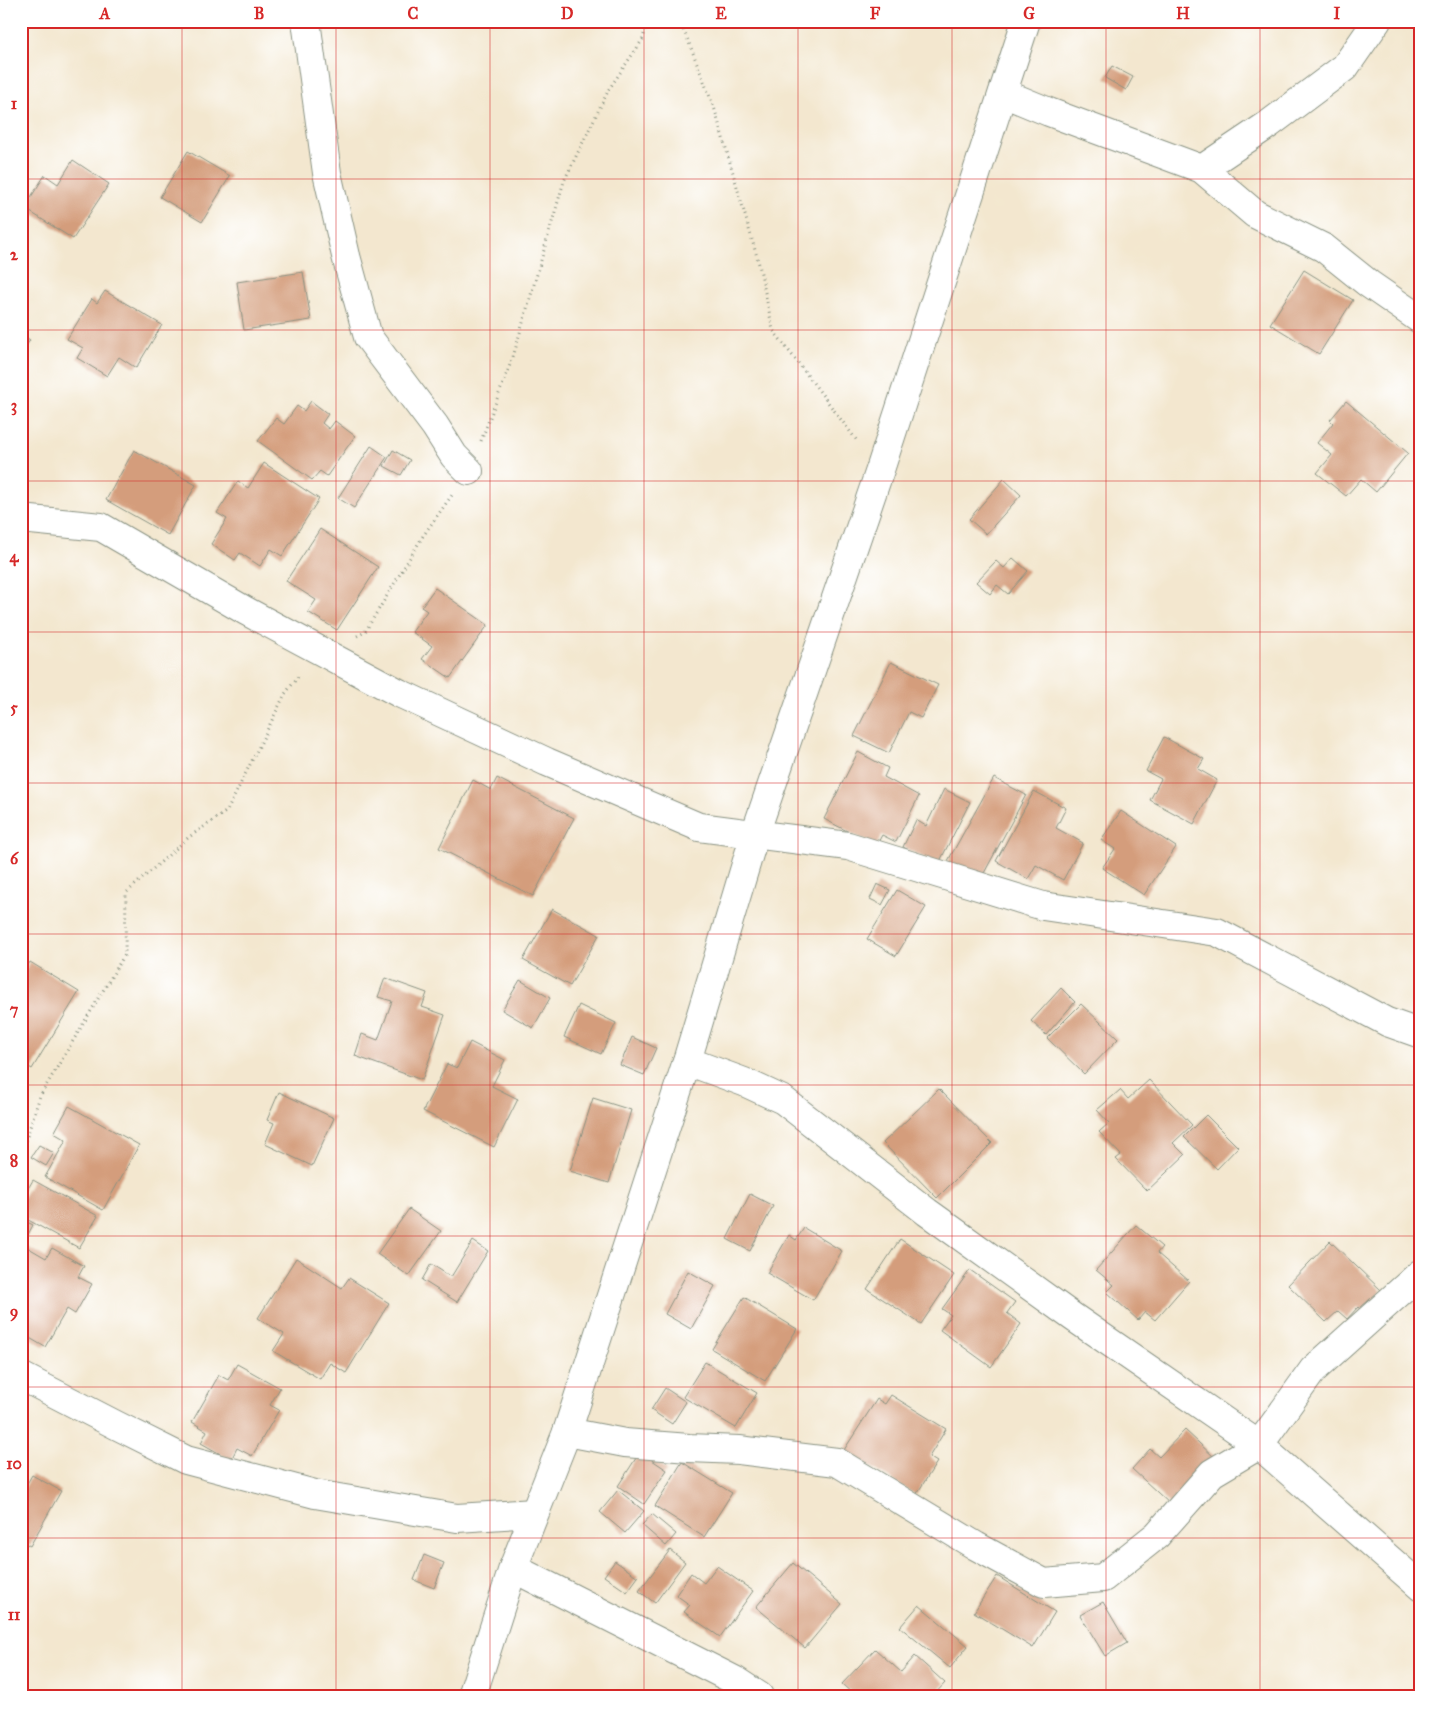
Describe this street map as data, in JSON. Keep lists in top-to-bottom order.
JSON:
{
  "grid": {
    "columns": [
      "A",
      "B",
      "C",
      "D",
      "E",
      "F",
      "G",
      "H",
      "I"
    ],
    "rows": [
      "1",
      "2",
      "3",
      "4",
      "5",
      "6",
      "7",
      "8",
      "9",
      "10",
      "11"
    ]
  }
}
